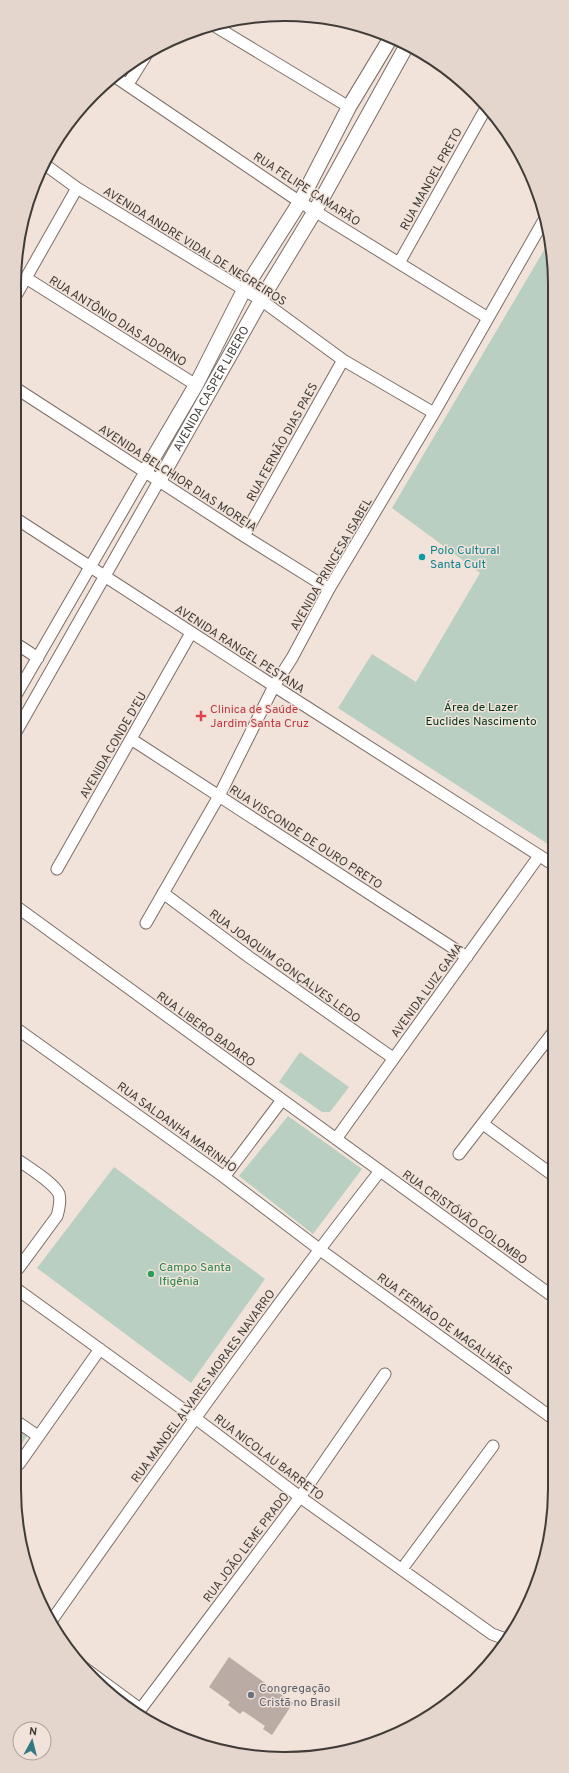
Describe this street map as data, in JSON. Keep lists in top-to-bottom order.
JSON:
{
  "streets": {
    "street": [
      "RUA MANOEL PRETO",
      "RUA FELIPE CAMARÃO",
      "AVENIDA ANDRE VIDAL DE NEGREIROS",
      "RUA ANTÔNIO DIAS ADORNO",
      "AVENIDA CASPER LIBERO",
      "RUA FERNÃO DIAS PAES",
      "AVENIDA BELCHIOR DIAS MOREIA",
      "AVENIDA PRINCESA ISABEL",
      "AVENIDA RANGEL PESTANA",
      "AVENIDA CONDE D'EU",
      "RUA VISCONDE DE OURO PRETO",
      "RUA JOAQUIM GONÇALVES LEDO",
      "AVENIDA LUIZ GAMA",
      "RUA LIBERO BADARO",
      "RUA SALDANHA MARINHO",
      "RUA CRISTÓVÃO COLOMBO",
      "RUA FERNÃO DE MAGALHÃES",
      "RUA MANOEL ALVARES MORAES NAVARRO",
      "RUA NICOLAU BARRETO",
      "RUA JOÃO LEME PRADO"
    ]
  },
  "crossings": [
    ["RUA MANOEL PRETO", "RUA FELIPE CAMARÃO"],
    ["RUA FELIPE CAMARÃO", "AVENIDA CASPER LIBERO"],
    ["RUA FELIPE CAMARÃO", "AVENIDA PRINCESA ISABEL"],
    ["AVENIDA ANDRE VIDAL DE NEGREIROS", "AVENIDA CASPER LIBERO"],
    ["AVENIDA ANDRE VIDAL DE NEGREIROS", "RUA FERNÃO DIAS PAES"],
    ["AVENIDA ANDRE VIDAL DE NEGREIROS", "AVENIDA PRINCESA ISABEL"],
    ["RUA ANTÔNIO DIAS ADORNO", "AVENIDA CASPER LIBERO"],
    ["AVENIDA CASPER LIBERO", "AVENIDA BELCHIOR DIAS MOREIA"],
    ["AVENIDA CASPER LIBERO", "AVENIDA RANGEL PESTANA"],
    ["RUA FERNÃO DIAS PAES", "AVENIDA BELCHIOR DIAS MOREIA"],
    ["AVENIDA BELCHIOR DIAS MOREIA", "AVENIDA PRINCESA ISABEL"],
    ["AVENIDA PRINCESA ISABEL", "AVENIDA RANGEL PESTANA"],
    ["AVENIDA PRINCESA ISABEL", "RUA VISCONDE DE OURO PRETO"],
    ["AVENIDA PRINCESA ISABEL", "RUA JOAQUIM GONÇALVES LEDO"],
    ["AVENIDA RANGEL PESTANA", "AVENIDA CONDE D'EU"],
    ["AVENIDA RANGEL PESTANA", "AVENIDA LUIZ GAMA"],
    ["AVENIDA CONDE D'EU", "RUA VISCONDE DE OURO PRETO"],
    ["RUA VISCONDE DE OURO PRETO", "AVENIDA LUIZ GAMA"],
    ["RUA JOAQUIM GONÇALVES LEDO", "AVENIDA LUIZ GAMA"],
    ["AVENIDA LUIZ GAMA", "RUA LIBERO BADARO"],
    ["RUA LIBERO BADARO", "RUA CRISTÓVÃO COLOMBO"],
    ["RUA LIBERO BADARO", "RUA MANOEL ALVARES MORAES NAVARRO"],
    ["RUA SALDANHA MARINHO", "RUA FERNÃO DE MAGALHÃES"],
    ["RUA SALDANHA MARINHO", "RUA MANOEL ALVARES MORAES NAVARRO"],
    ["RUA CRISTÓVÃO COLOMBO", "RUA MANOEL ALVARES MORAES NAVARRO"],
    ["RUA FERNÃO DE MAGALHÃES", "RUA MANOEL ALVARES MORAES NAVARRO"],
    ["RUA MANOEL ALVARES MORAES NAVARRO", "RUA NICOLAU BARRETO"],
    ["RUA NICOLAU BARRETO", "RUA JOÃO LEME PRADO"]
  ],
  "parks": ["Área de Lazer Euclides Nascimento"],
  "places": {
    "other": ["Polo Cultural Santa Cult", "Campo Santa Ifigênia", "Congregação Cristã no Brasil"],
    "health": ["Clinica de Saúde Jardim Santa Cruz"]
  },
  "north": "top"
}
